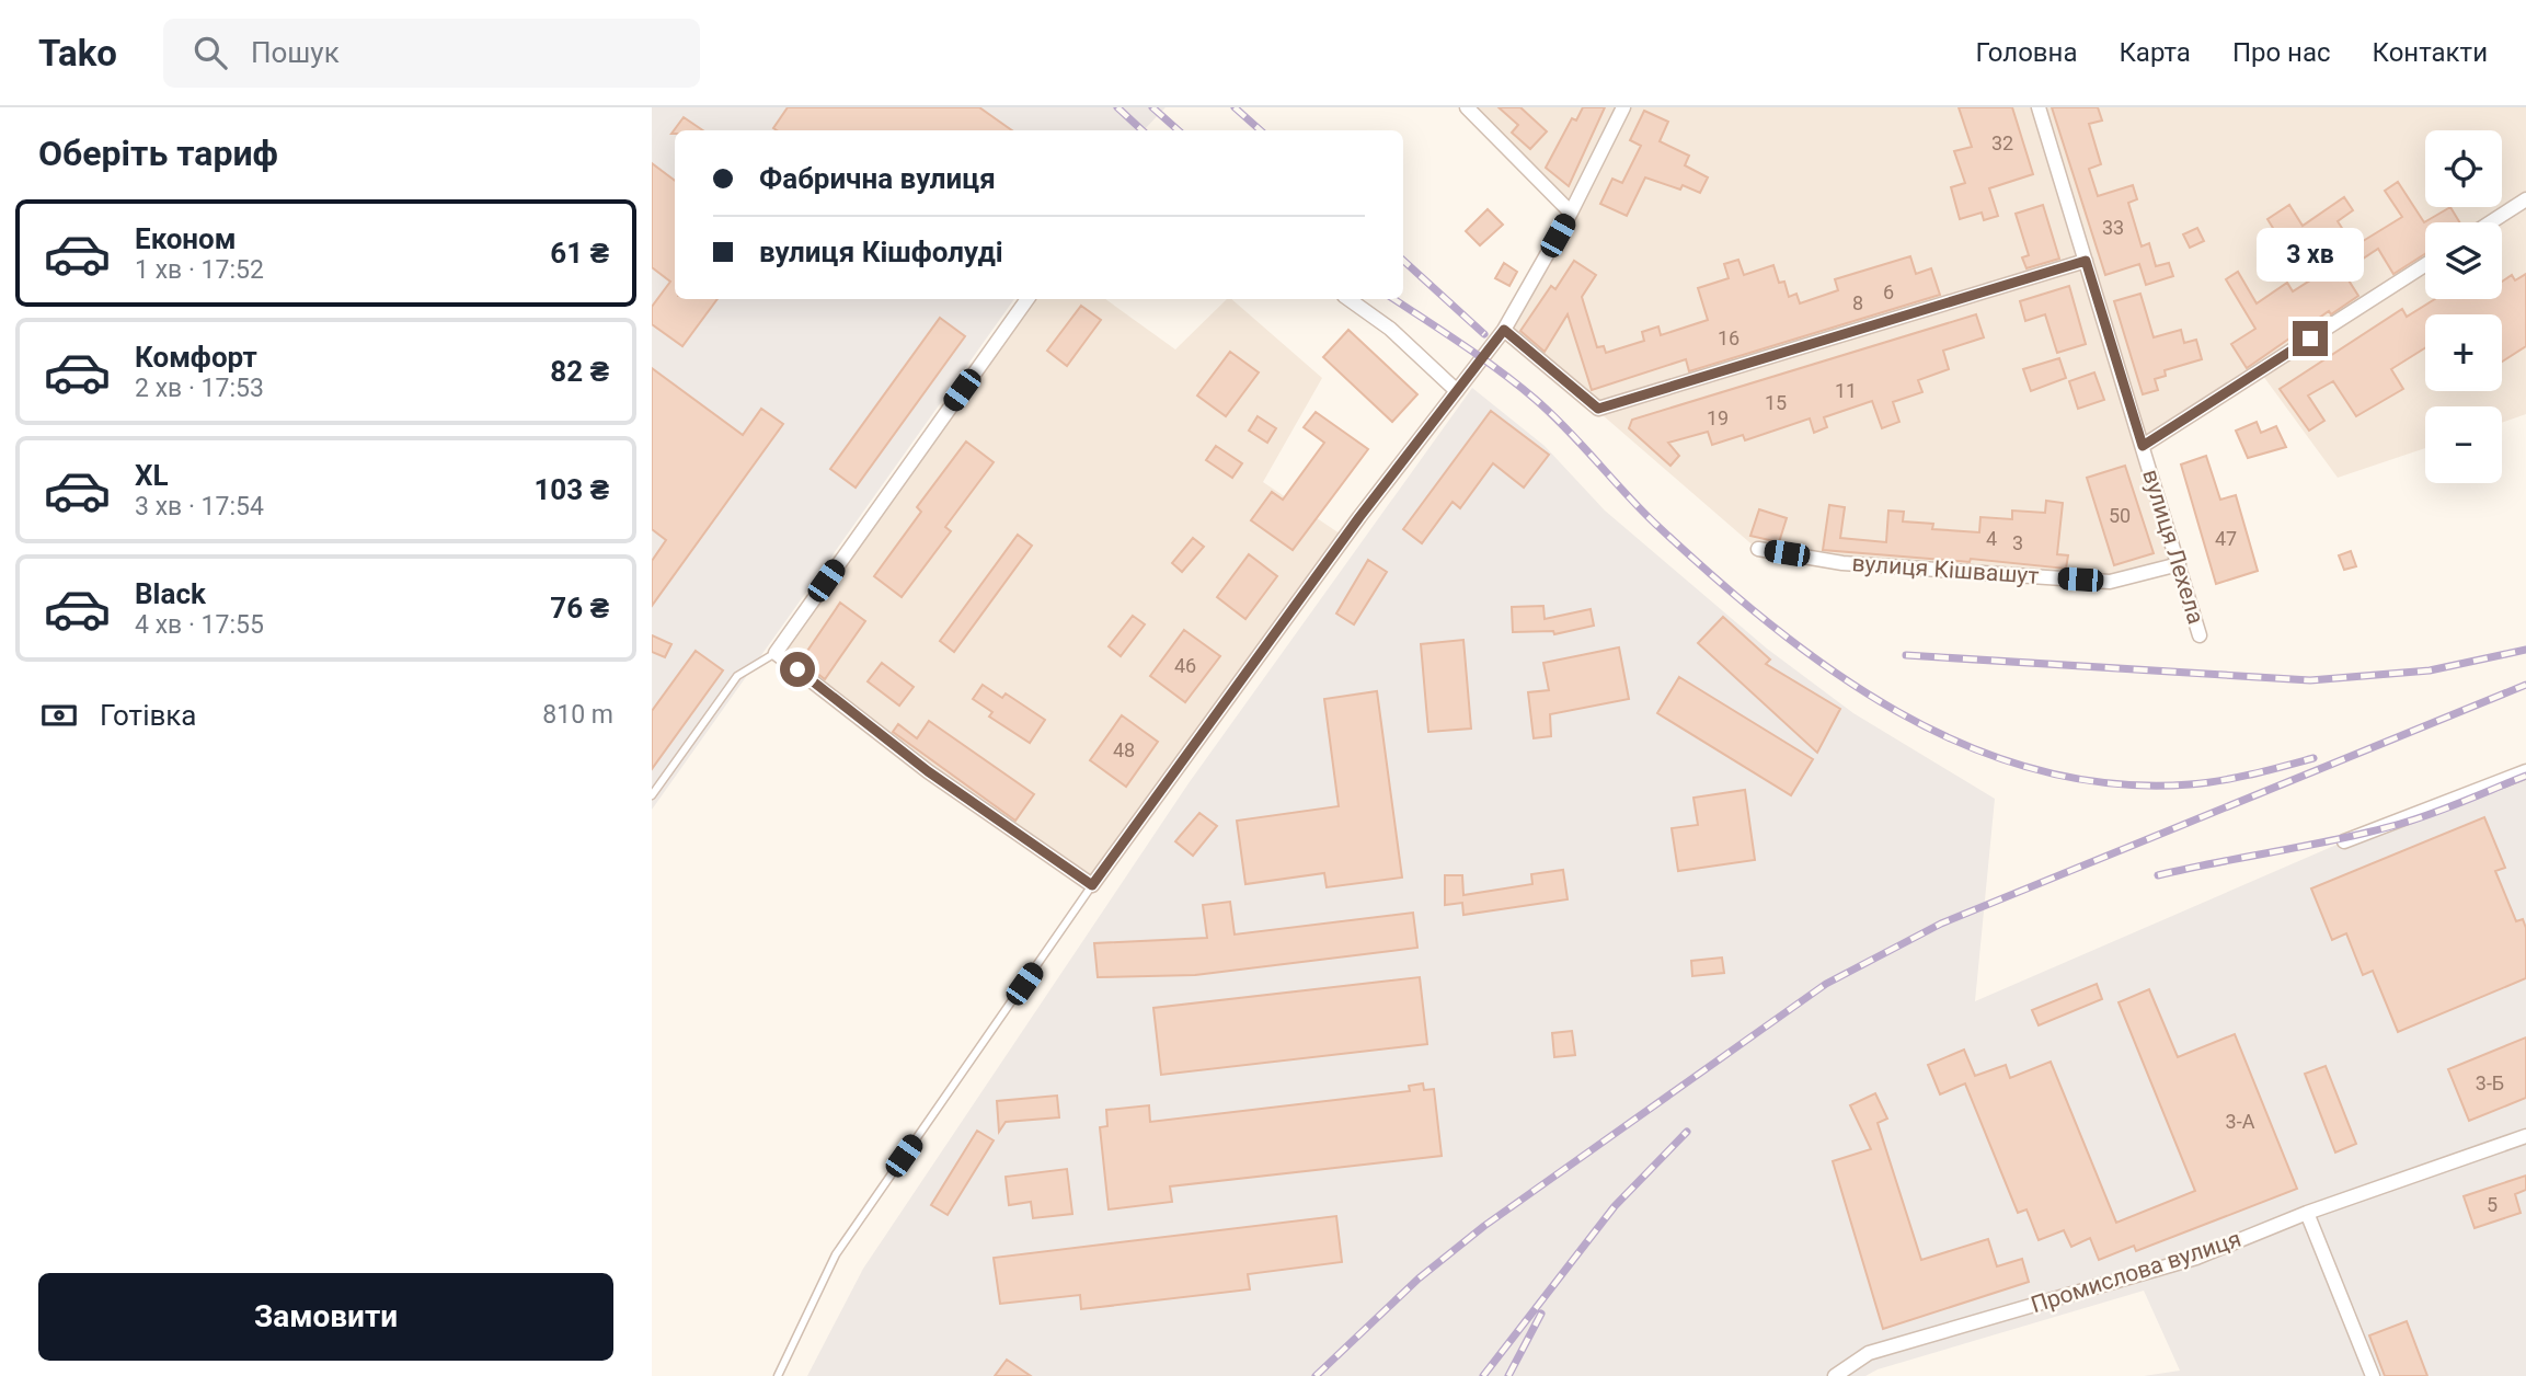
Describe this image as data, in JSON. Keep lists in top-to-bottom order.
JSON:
{
  "streets": {
    "street": ["вулиця Лехела", "вулиця Кішвашут", "Промислова вулиця"]
  },
  "crossings": [
    ["вулиця Лехела", "вулиця Кішвашут"]
  ],
  "house_numbers": [
    "32",
    "33",
    "6",
    "8",
    "16",
    "11",
    "15",
    "19",
    "50",
    "4",
    "47",
    "3",
    "46",
    "48",
    "3-Б",
    "3-А",
    "5"
  ],
  "page": {
    "header": "Tako",
    "search": "Пошук",
    "nav": [
      "Головна",
      "Карта",
      "Про нас",
      "Контакти"
    ],
    "heading": "Оберіть тариф",
    "map_buttons": ["+", "−"],
    "banner": ["Фабрична вулиця", "вулиця Кішфолуді"],
    "list": [
      {
        "name": "Економ",
        "note": "1 хв · 17:52",
        "value": "61 ₴"
      },
      {
        "name": "Комфорт",
        "note": "2 хв · 17:53",
        "value": "82 ₴"
      },
      {
        "name": "XL",
        "note": "3 хв · 17:54",
        "value": "103 ₴"
      },
      {
        "name": "Black",
        "note": "4 хв · 17:55",
        "value": "76 ₴"
      }
    ],
    "bubble": "3 хв",
    "pay": ["Готівка", "810 m"],
    "buttons": "Замовити"
  }
}
